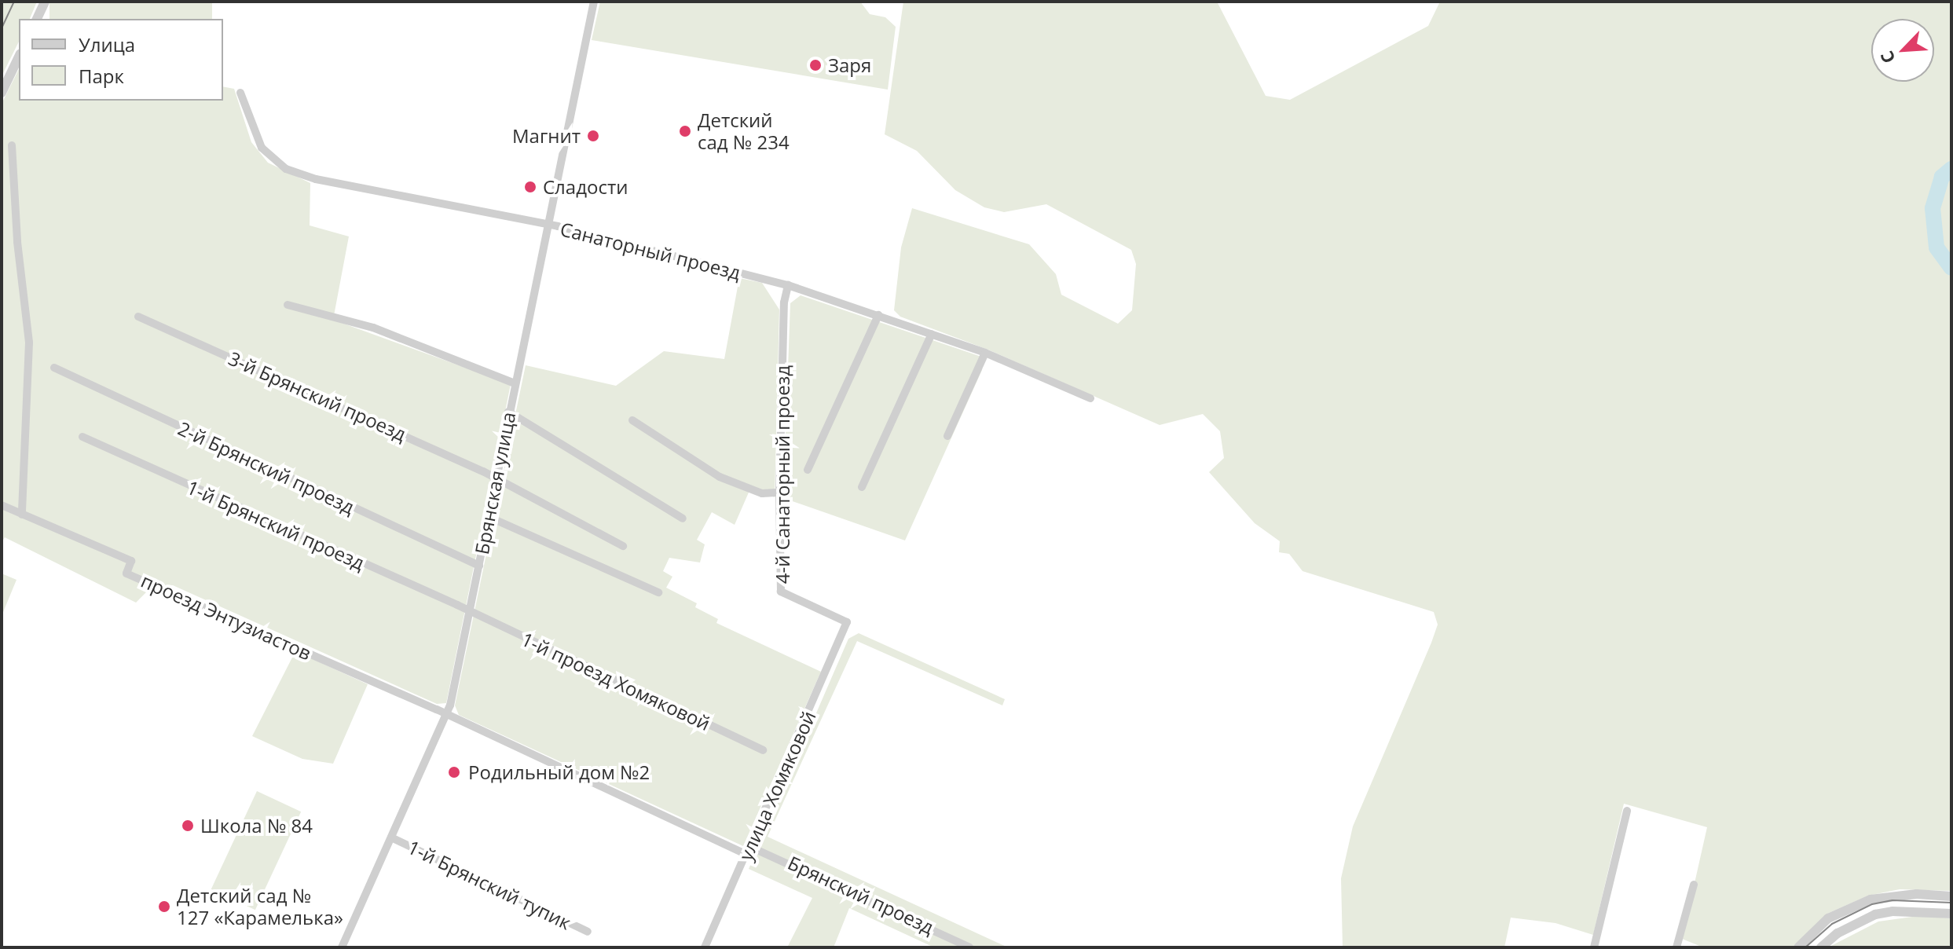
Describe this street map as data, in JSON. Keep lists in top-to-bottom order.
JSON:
{
  "streets": {
    "street": [
      "Санаторный проезд",
      "3-й Брянский проезд",
      "2-й Брянский проезд",
      "4-й Санаторный проезд",
      "Брянская улица",
      "1-й Брянский проезд",
      "проезд Энтузиастов",
      "1-й проезд Хомяковой",
      "улица Хомяковой",
      "1-й Брянский тупик",
      "Брянский проезд"
    ]
  },
  "crossings": [
    ["Санаторный проезд", "4-й Санаторный проезд"],
    ["Санаторный проезд", "Брянская улица"],
    ["3-й Брянский проезд", "Брянская улица"],
    ["2-й Брянский проезд", "Брянская улица"],
    ["4-й Санаторный проезд", "улица Хомяковой"],
    ["Брянская улица", "1-й Брянский проезд"],
    ["Брянская улица", "проезд Энтузиастов"],
    ["Брянская улица", "1-й проезд Хомяковой"],
    ["Брянская улица", "1-й Брянский тупик"],
    ["Брянская улица", "Брянский проезд"],
    ["1-й Брянский проезд", "1-й проезд Хомяковой"],
    ["проезд Энтузиастов", "Брянский проезд"],
    ["улица Хомяковой", "Брянский проезд"]
  ],
  "places": [
    "Заря",
    "Детский сад № 234",
    "Магнит",
    "Сладости",
    "Родильный дом №2",
    "Школа № 84",
    "Детский сад № 127 «Карамелька»"
  ],
  "legend": ["Улица", "Парк"],
  "north": "bottom left"
}
